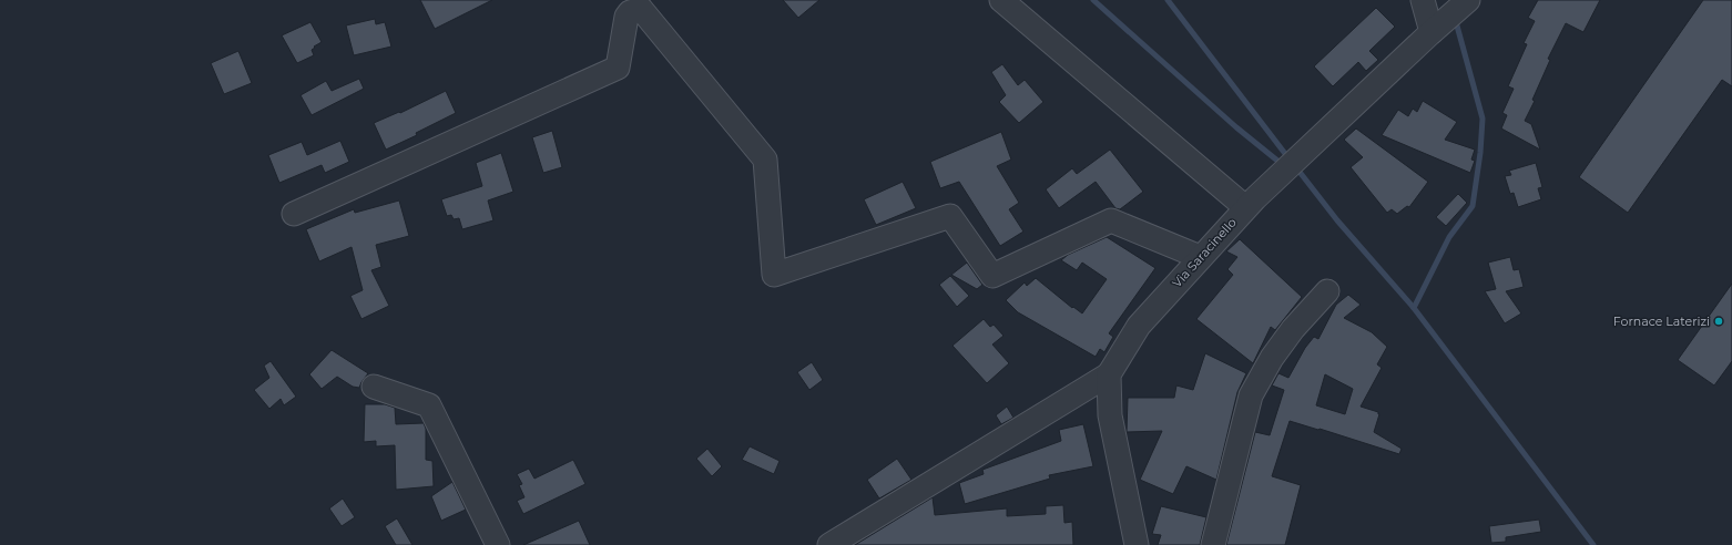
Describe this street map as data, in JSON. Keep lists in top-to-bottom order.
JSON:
{
  "streets": {
    "street": ["Via Saracinello"]
  },
  "places": ["Fornace Laterizi"]
}
